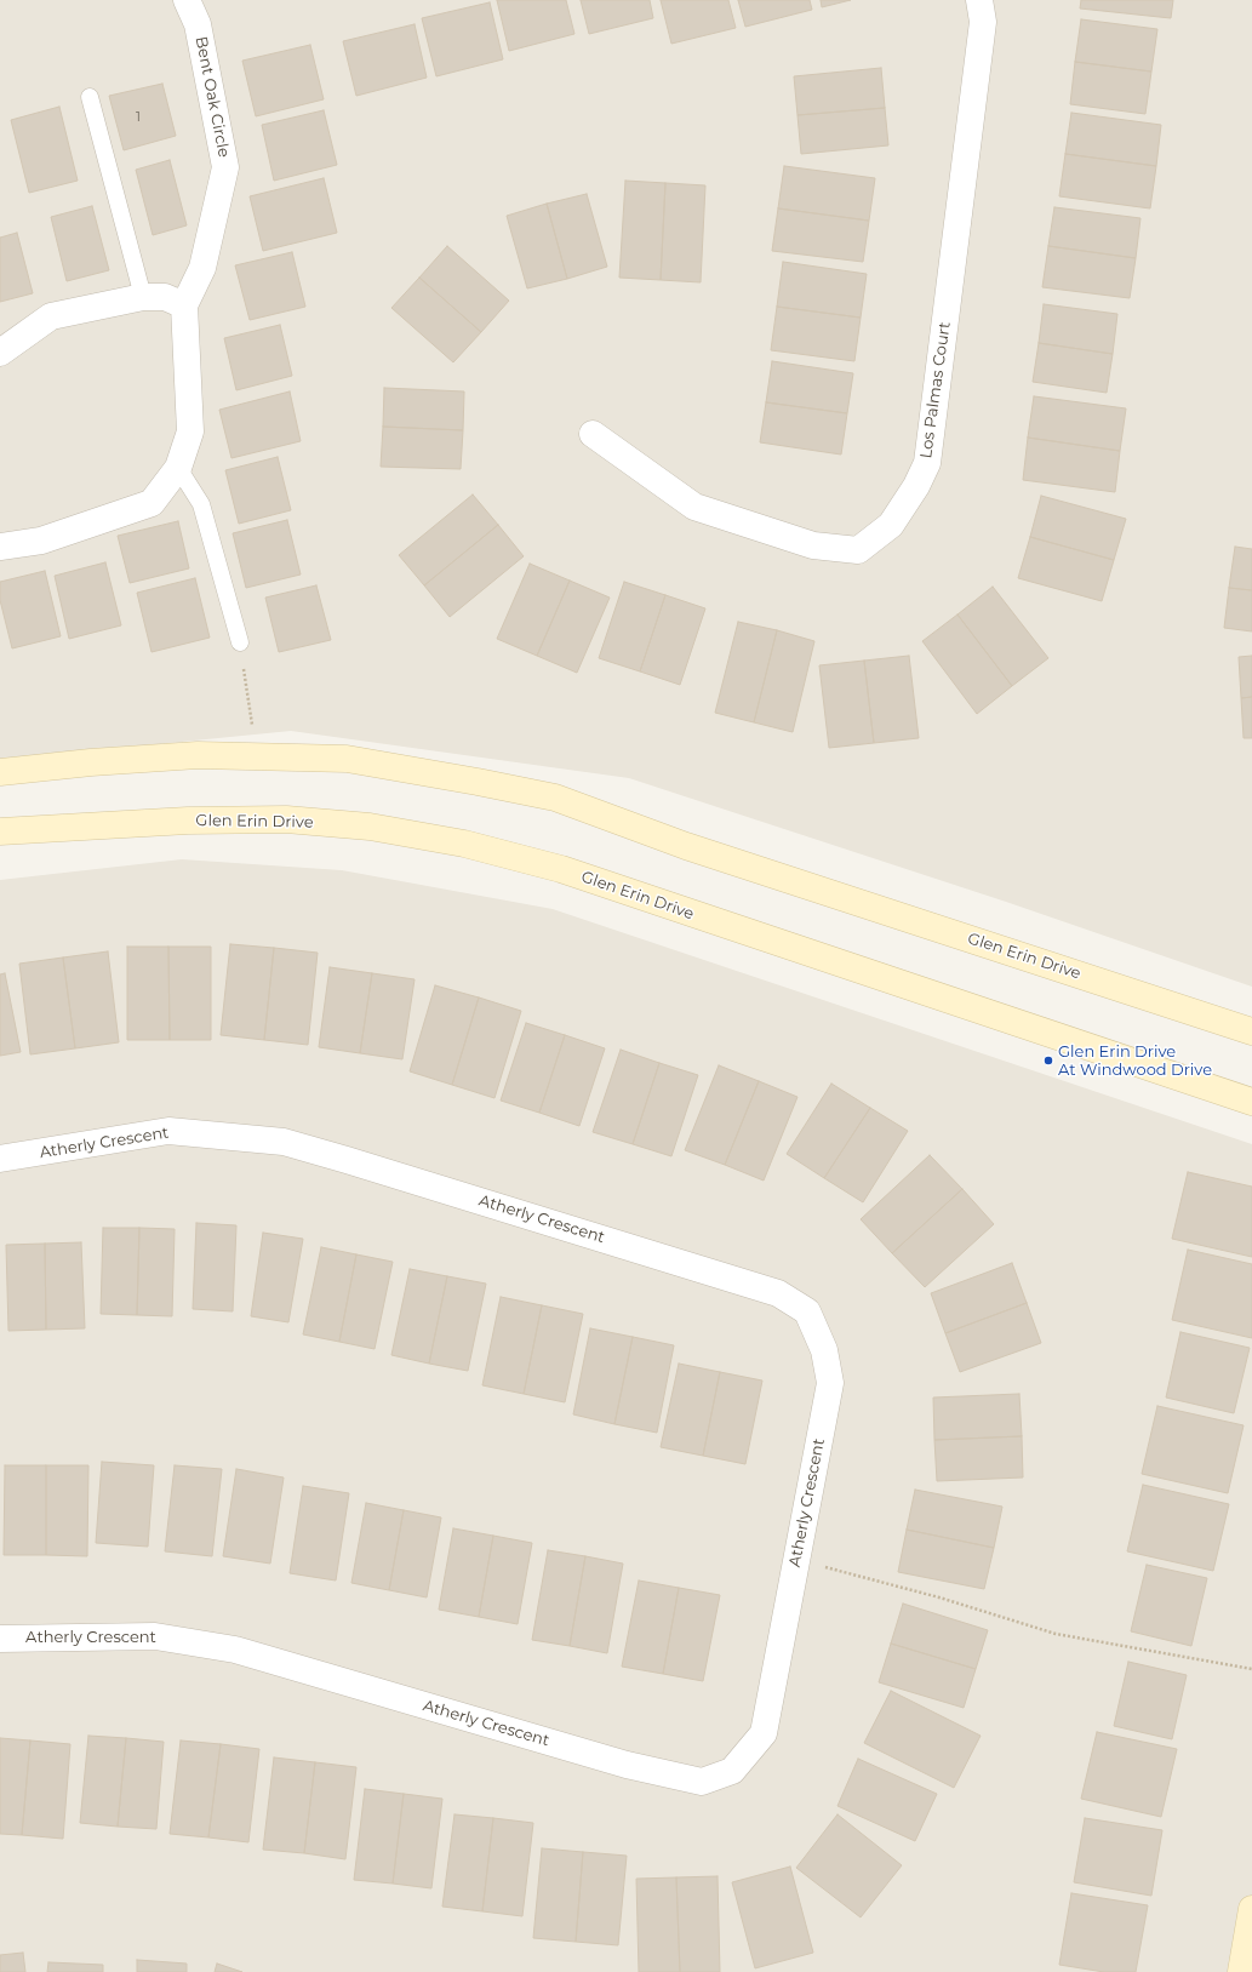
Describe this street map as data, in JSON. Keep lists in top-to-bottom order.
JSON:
{
  "streets": {
    "street": [
      "Bent Oak Circle",
      "Los Palmas Court",
      "Glen Erin Drive",
      "Atherly Crescent"
    ]
  },
  "places": ["Glen Erin Drive At Windwood Drive"],
  "house_numbers": ["1"]
}
